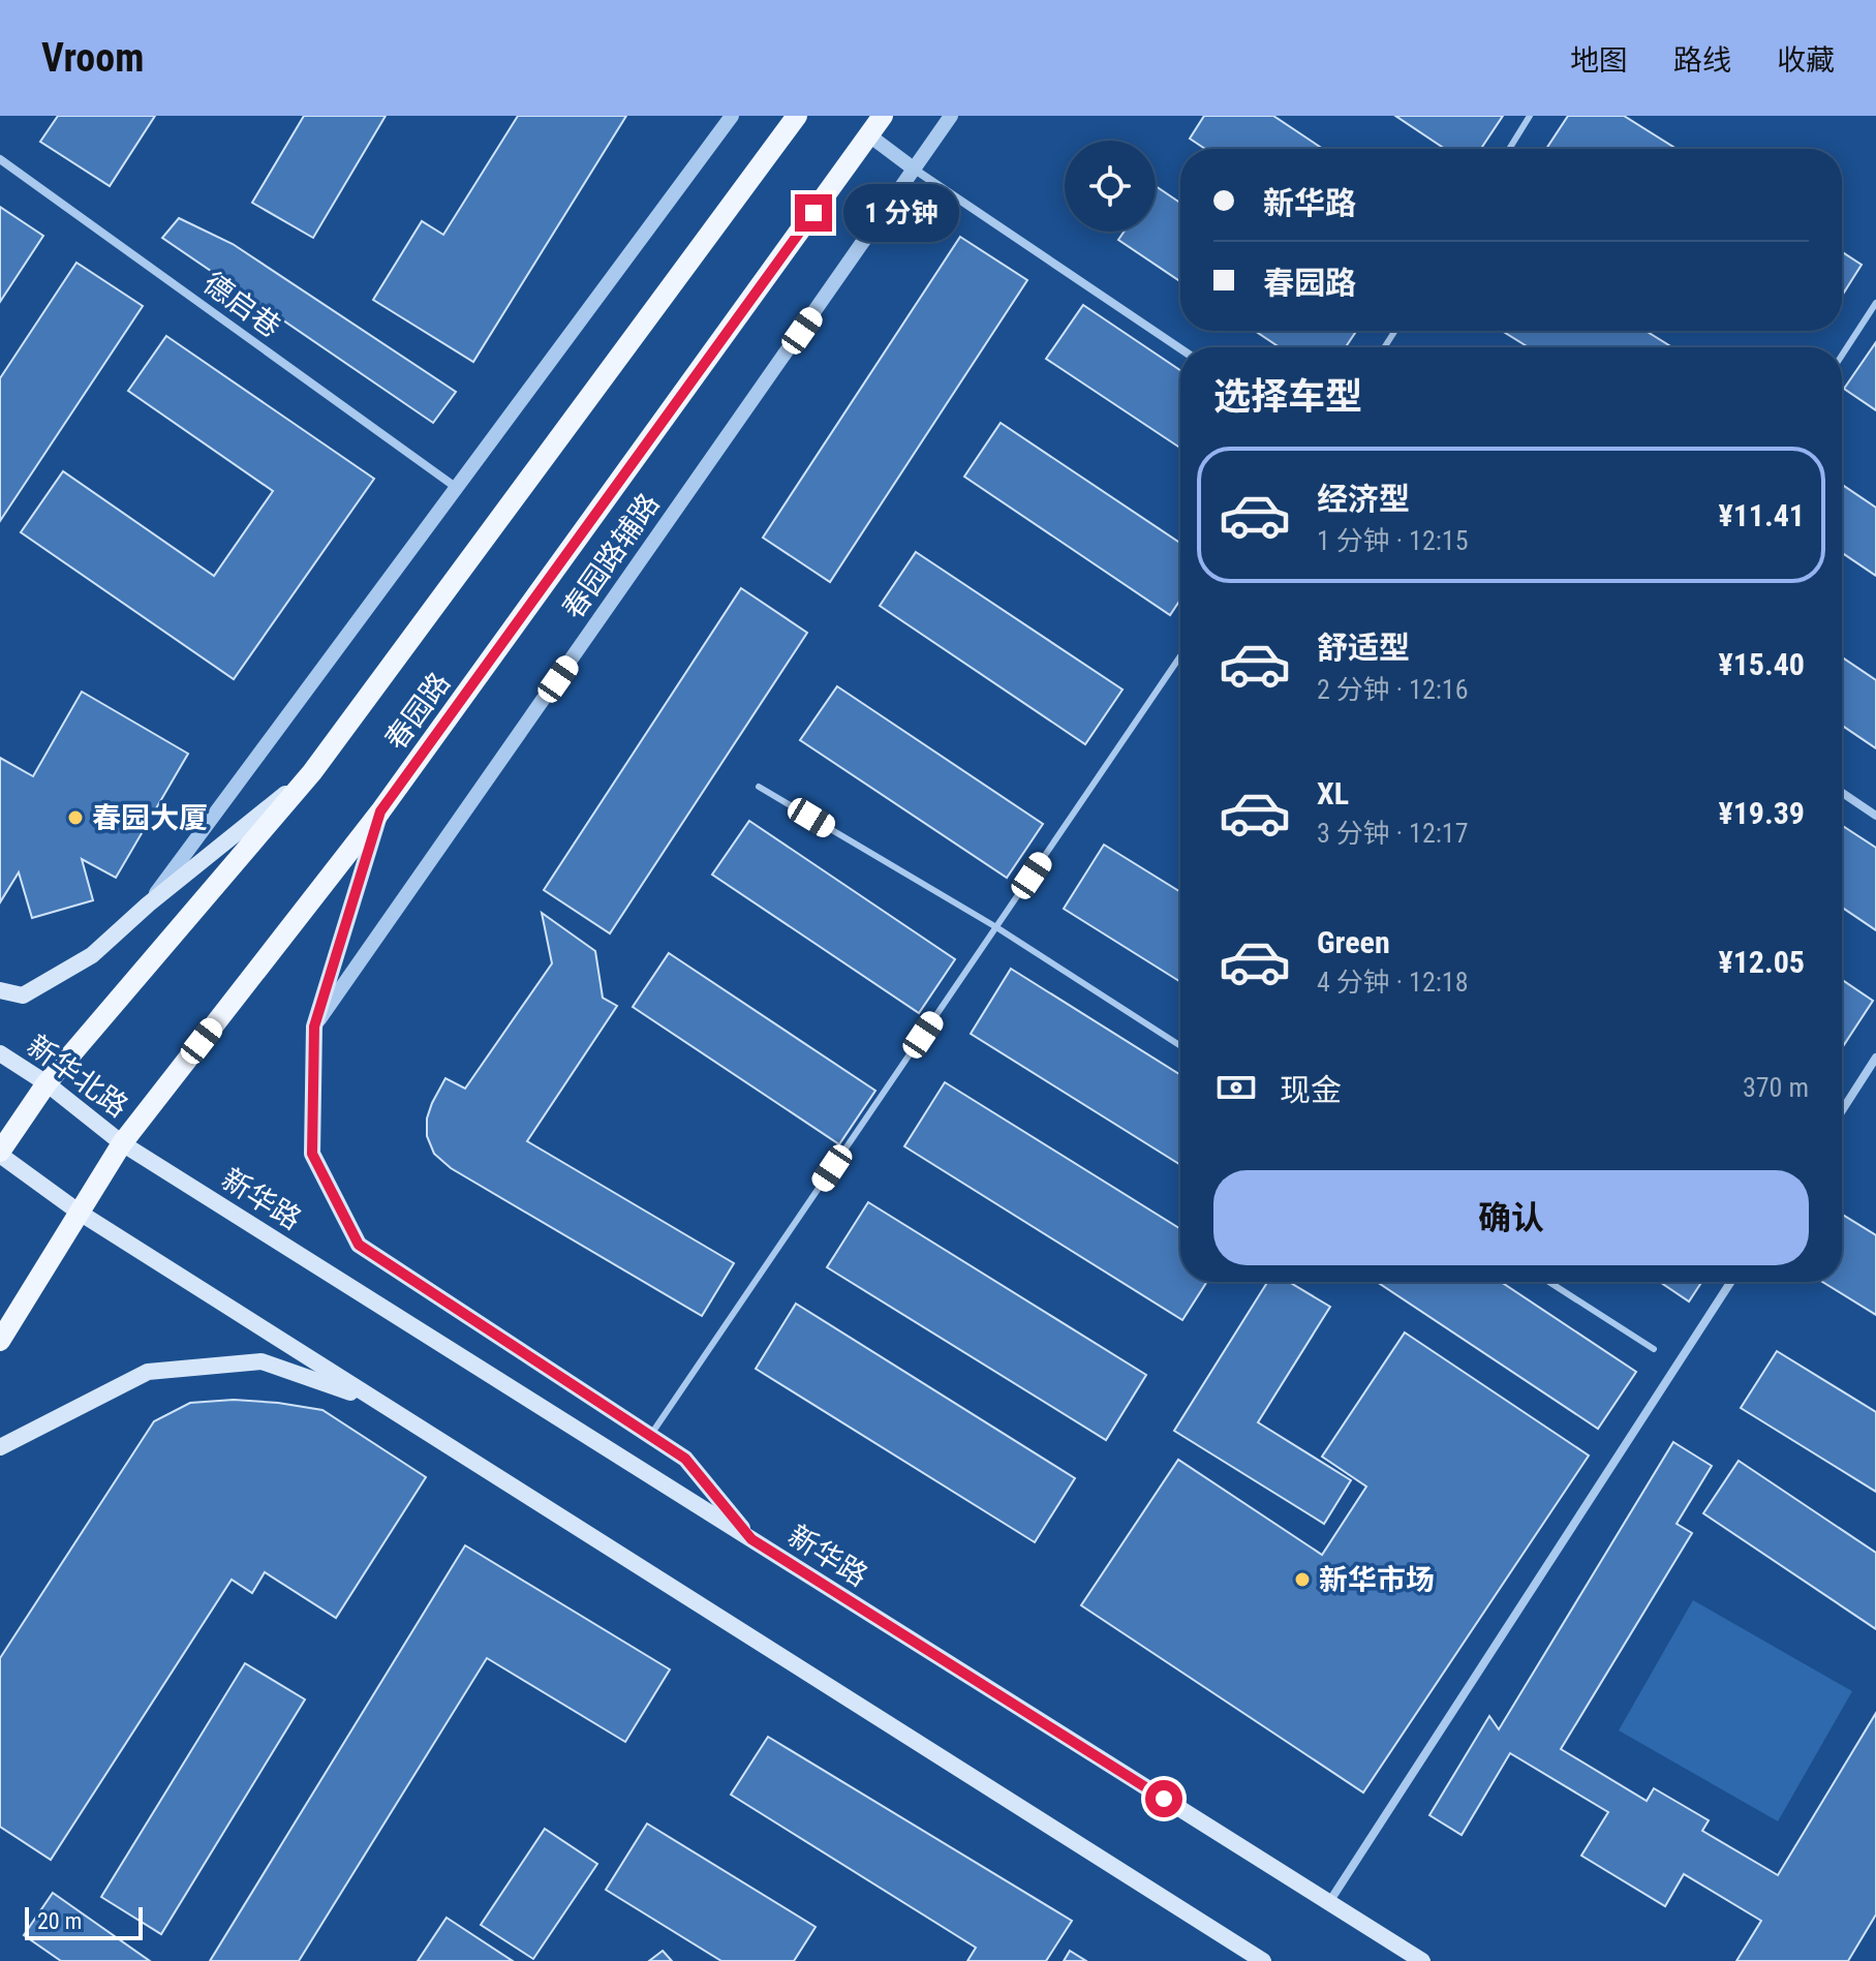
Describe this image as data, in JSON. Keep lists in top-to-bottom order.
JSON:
{
  "streets": {
    "main road": ["春园路", "新华北路", "新华路"],
    "street": ["德启巷", "春园路辅路"]
  },
  "crossings": [
    ["春园路", "新华北路"],
    ["春园路", "新华路"],
    ["新华北路", "新华路"]
  ],
  "places": ["春园大厦", "新华市场"],
  "scale_bar": "20 m",
  "page": {
    "header": "Vroom",
    "nav": ["地图", "路线", "收藏"],
    "banner": ["新华路", "春园路"],
    "bubble": "1 分钟",
    "heading": "选择车型",
    "list": [
      {
        "name": "经济型",
        "note": "1 分钟 · 12:15",
        "value": "¥11.41"
      },
      {
        "name": "舒适型",
        "note": "2 分钟 · 12:16",
        "value": "¥15.40"
      },
      {
        "name": "XL",
        "note": "3 分钟 · 12:17",
        "value": "¥19.39"
      },
      {
        "name": "Green",
        "note": "4 分钟 · 12:18",
        "value": "¥12.05"
      }
    ],
    "pay": ["现金", "370 m"],
    "buttons": "确认",
    "scale": "20 m"
  }
}
